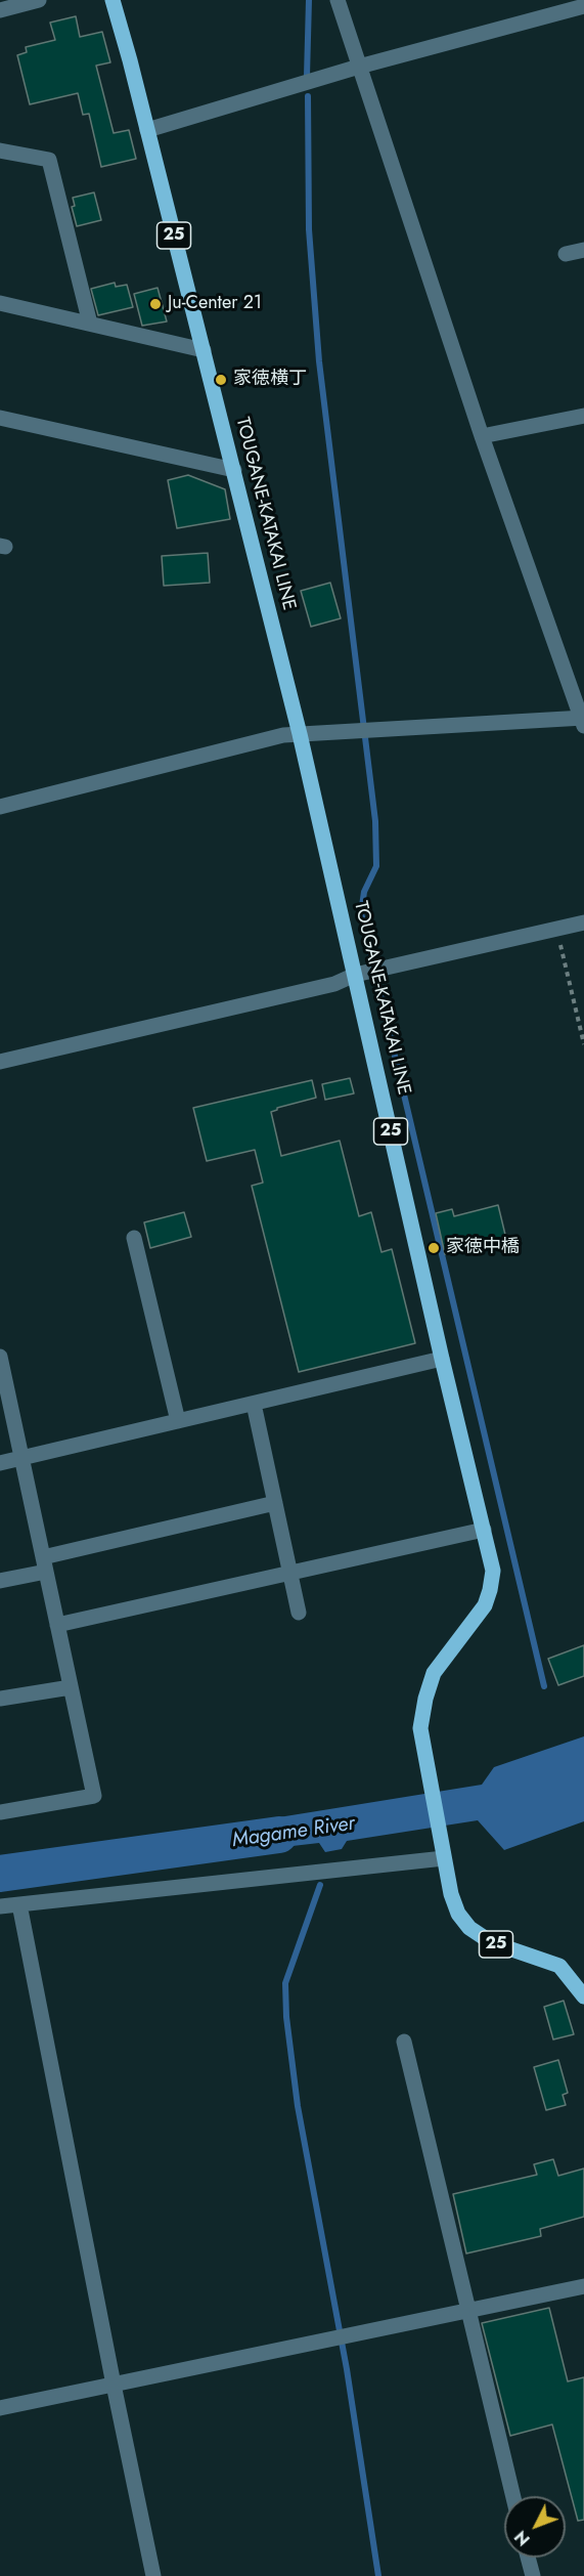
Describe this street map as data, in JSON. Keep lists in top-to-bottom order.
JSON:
{
  "streets": {
    "main road": ["25", "TOUGANE-KATAKAI LINE"]
  },
  "water": ["Magame River"],
  "places": ["Ju-Center 21", "家徳横丁", "家徳中橋"],
  "north": "bottom left"
}
